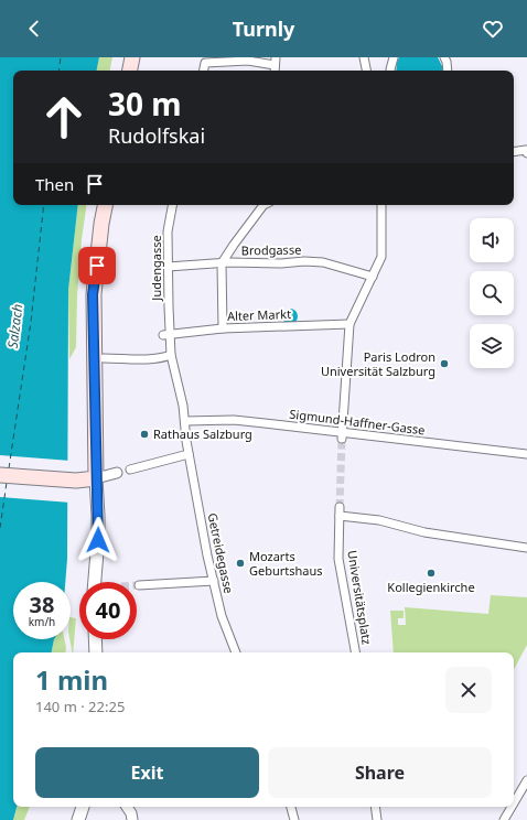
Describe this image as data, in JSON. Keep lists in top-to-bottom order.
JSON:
{
  "streets": {
    "street": [
      "Brodgasse",
      "Judengasse",
      "Alter Markt",
      "Sigmund-Haffner-Gasse",
      "Getreidegasse",
      "Universitätsplatz"
    ]
  },
  "crossings": [
    ["Brodgasse", "Judengasse"],
    ["Judengasse", "Alter Markt"],
    ["Sigmund-Haffner-Gasse", "Getreidegasse"]
  ],
  "water": ["Salzach"],
  "places": [
    "Paris Lodron Universität Salzburg",
    "Rathaus Salzburg",
    "Mozarts Geburtshaus",
    "Kollegienkirche"
  ],
  "page": {
    "header": "Turnly",
    "turn": ["30 m", "Rudolfskai"],
    "then": "Then",
    "speed": "38 km/h",
    "limit": "40",
    "heading": ["1 min", "140 m · 22:25"],
    "buttons": ["Exit", "Share"]
  }
}
